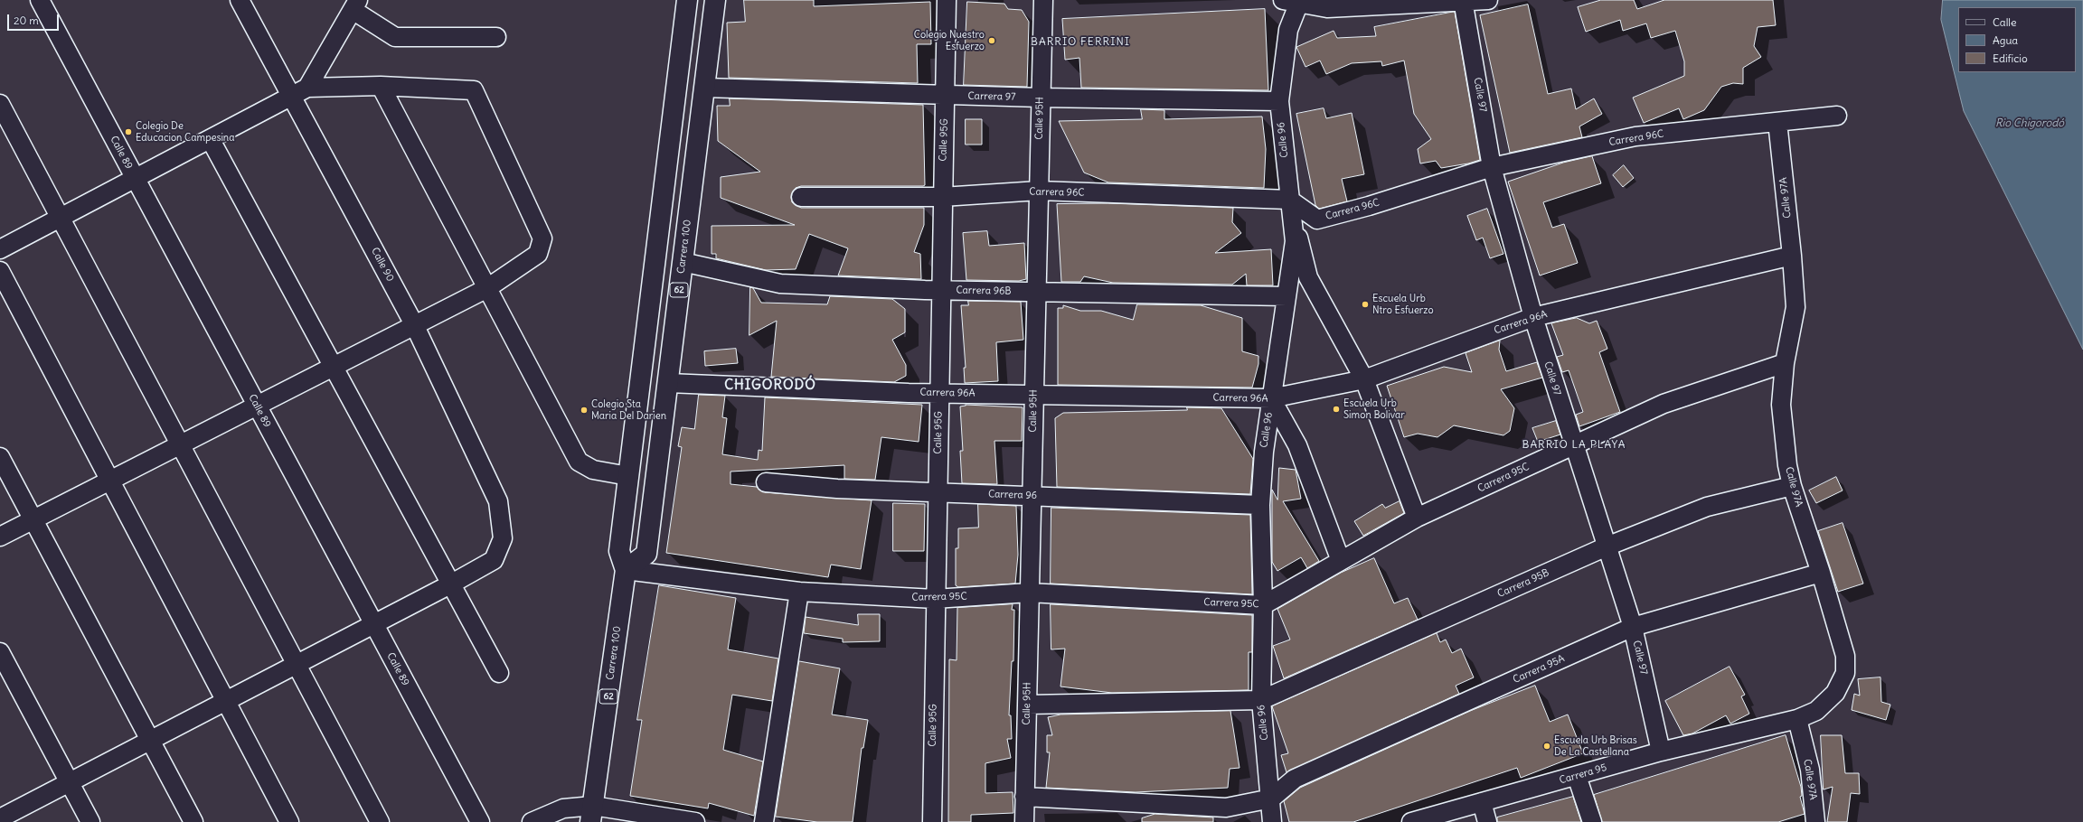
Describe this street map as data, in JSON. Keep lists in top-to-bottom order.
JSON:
{
  "streets": {
    "highway": ["Carrera 100", "62"],
    "street": [
      "Calle 97",
      "Carrera 97",
      "Calle 95H",
      "Carrera 96C",
      "Calle 95G",
      "Calle 96",
      "Calle 89",
      "Calle 97A",
      "Calle 90",
      "Carrera 96B",
      "Carrera 96A",
      "Carrera 95C",
      "Carrera 96",
      "Carrera 95B",
      "Carrera 95A",
      "Carrera 95"
    ]
  },
  "crossings": [
    ["Calle 97", "Carrera 96C"],
    ["Calle 97", "Carrera 96A"],
    ["Calle 97", "Carrera 95C"],
    ["Calle 97", "Carrera 95B"],
    ["Calle 97", "Carrera 95A"],
    ["Calle 97", "Carrera 95"],
    ["Carrera 97", "Calle 95H"],
    ["Carrera 97", "Calle 95G"],
    ["Carrera 97", "Calle 96"],
    ["Carrera 97", "Carrera 100"],
    ["Calle 95H", "Carrera 96C"],
    ["Calle 95H", "Carrera 96B"],
    ["Calle 95H", "Carrera 96A"],
    ["Calle 95H", "Carrera 95C"],
    ["Calle 95H", "Carrera 96"],
    ["Carrera 96C", "Calle 95G"],
    ["Carrera 96C", "Calle 96"],
    ["Carrera 96C", "Calle 97A"],
    ["Calle 95G", "Carrera 96B"],
    ["Calle 95G", "Carrera 96A"],
    ["Calle 95G", "Carrera 95C"],
    ["Calle 95G", "Carrera 96"],
    ["Calle 96", "Carrera 96B"],
    ["Calle 96", "Carrera 96A"],
    ["Calle 96", "Carrera 95C"],
    ["Calle 96", "Carrera 96"],
    ["Calle 96", "Carrera 95B"],
    ["Calle 96", "Carrera 95A"],
    ["Calle 97A", "Carrera 96A"],
    ["Calle 97A", "Carrera 95C"],
    ["Calle 97A", "Carrera 95B"],
    ["Calle 97A", "Carrera 95A"],
    ["Calle 97A", "Carrera 95"],
    ["Carrera 100", "Carrera 96B"],
    ["Carrera 100", "Carrera 96A"],
    ["Carrera 100", "Carrera 95C"]
  ],
  "districts": ["BARRIO FERRINI", "CHIGORODÓ", "BARRIO LA PLAYA"],
  "water": ["Rio Chigorodó"],
  "places": [
    "Colegio Nuestro Esfuerzo",
    "Colegio De Educacion Campesina",
    "Escuela Urb Ntro Esfuerzo",
    "Escuela Urb Simon Bolivar",
    "Colegio Sta Maria Del Darien",
    "Escuela Urb Brisas De La Castellana"
  ],
  "legend": ["Calle", "Agua", "Edificio"],
  "scale_bar": "20 m"
}
